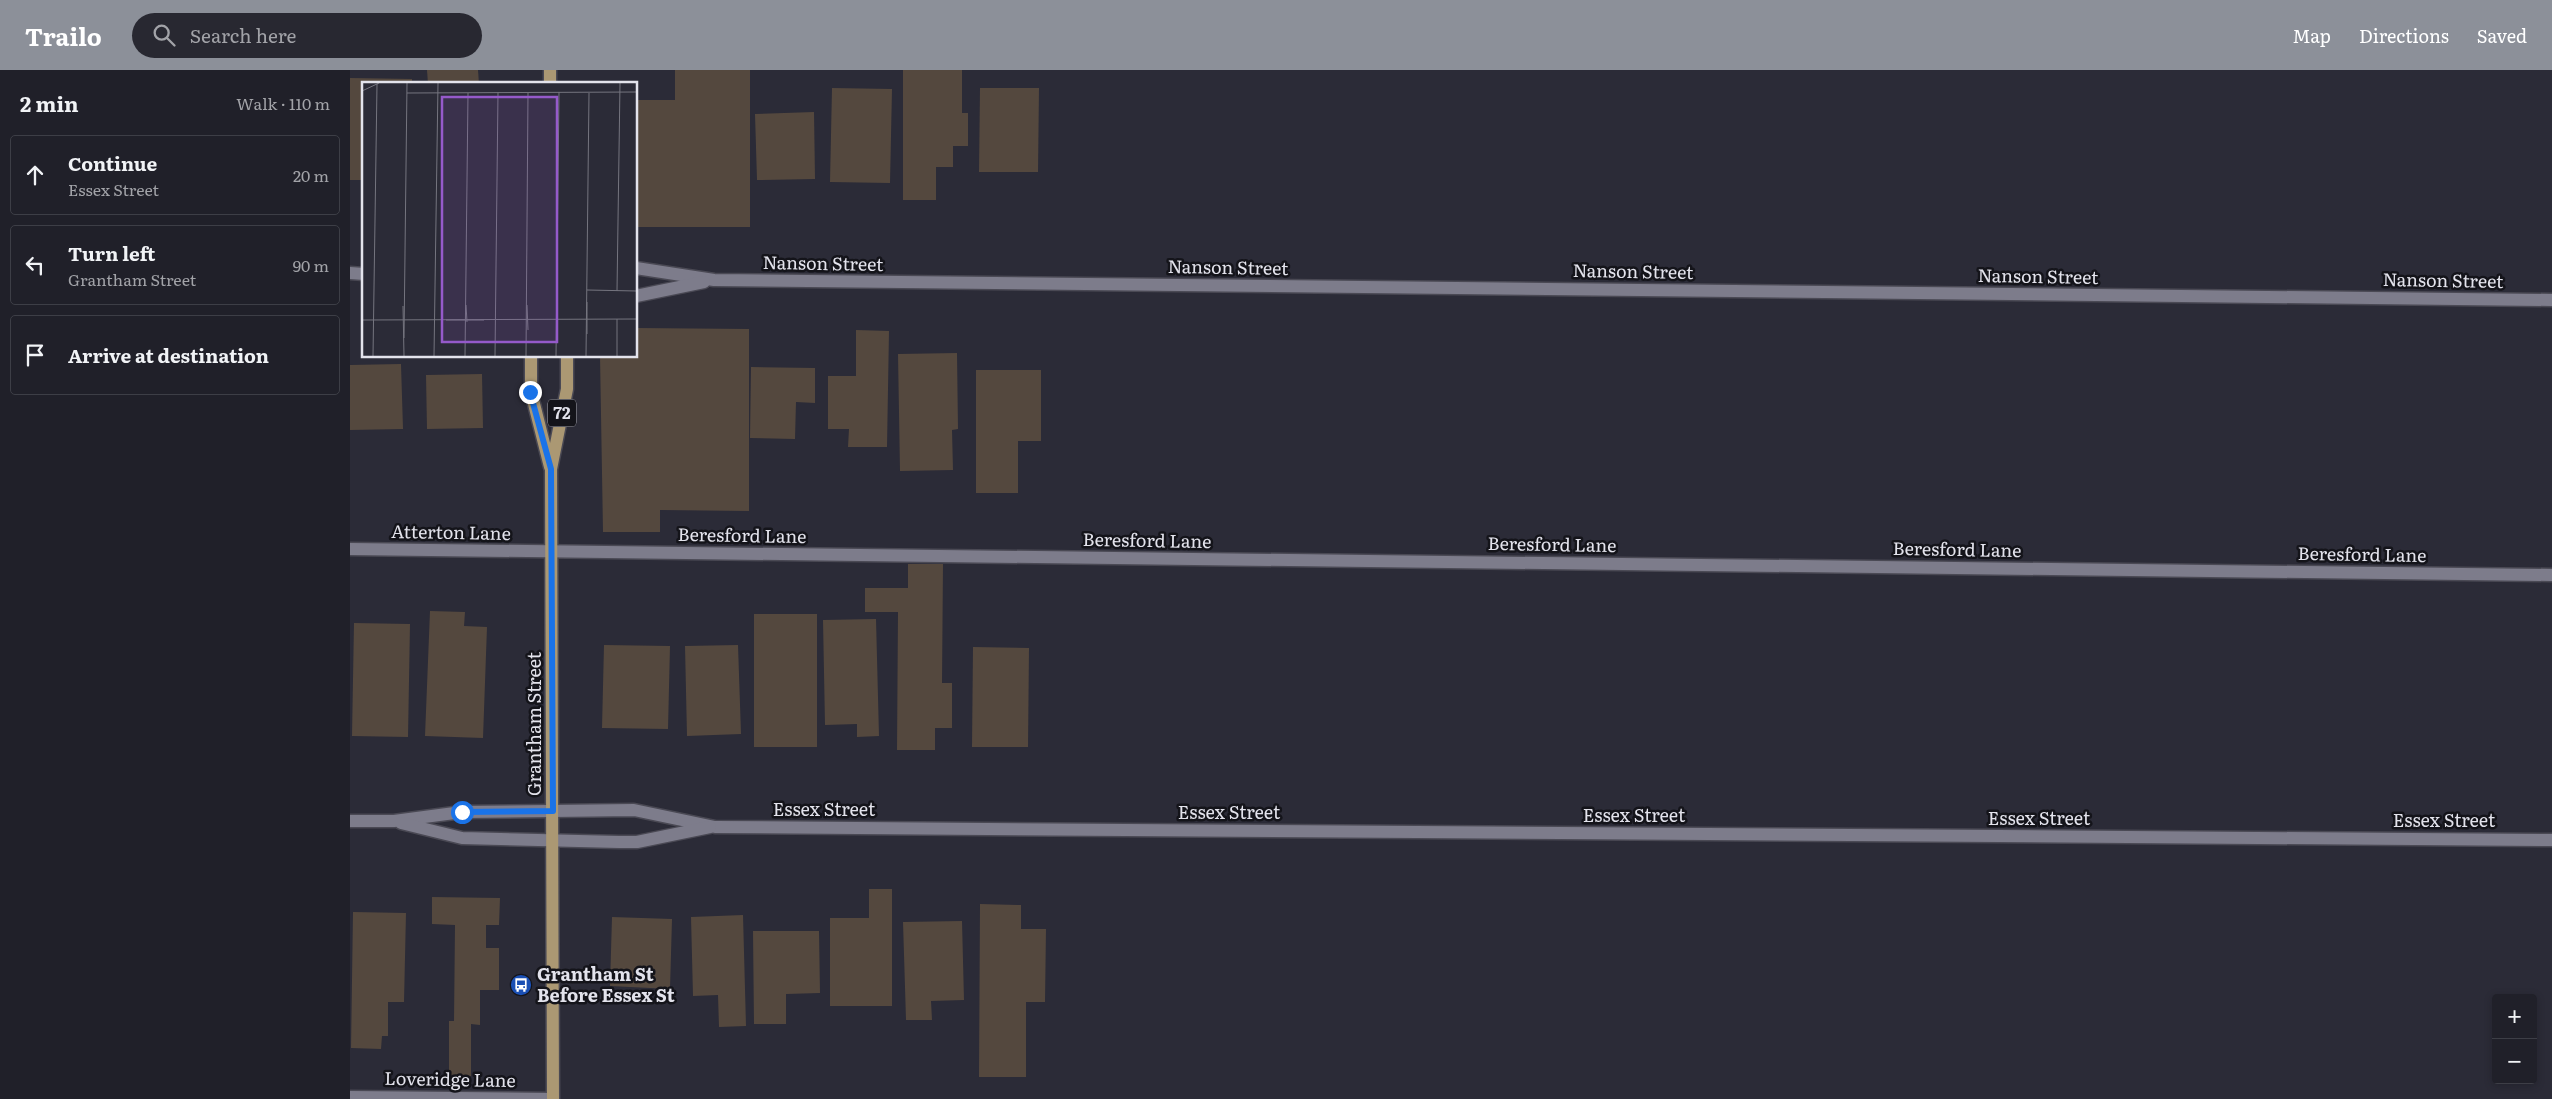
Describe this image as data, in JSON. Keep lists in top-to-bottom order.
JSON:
{
  "streets": {
    "main road": ["72", "Grantham Street"],
    "street": [
      "Nanson Street",
      "Atterton Lane",
      "Beresford Lane",
      "Essex Street",
      "Loveridge Lane"
    ]
  },
  "crossings": [
    ["Atterton Lane", "Beresford Lane"],
    ["Atterton Lane", "Grantham Street"],
    ["Beresford Lane", "Grantham Street"],
    ["Grantham Street", "Essex Street"],
    ["Grantham Street", "Loveridge Lane"]
  ],
  "places": {
    "bus stop": ["Grantham St Before Essex St"]
  },
  "page": {
    "header": "Trailo",
    "search": "Search here",
    "nav": ["Map", "Directions", "Saved"],
    "heading": ["2 min", "Walk · 110 m"],
    "list": [
      ["Continue", "Essex Street", "20 m"],
      ["Turn left", "Grantham Street", "90 m"],
      "Arrive at destination"
    ],
    "map_buttons": ["+", "−"]
  }
}
